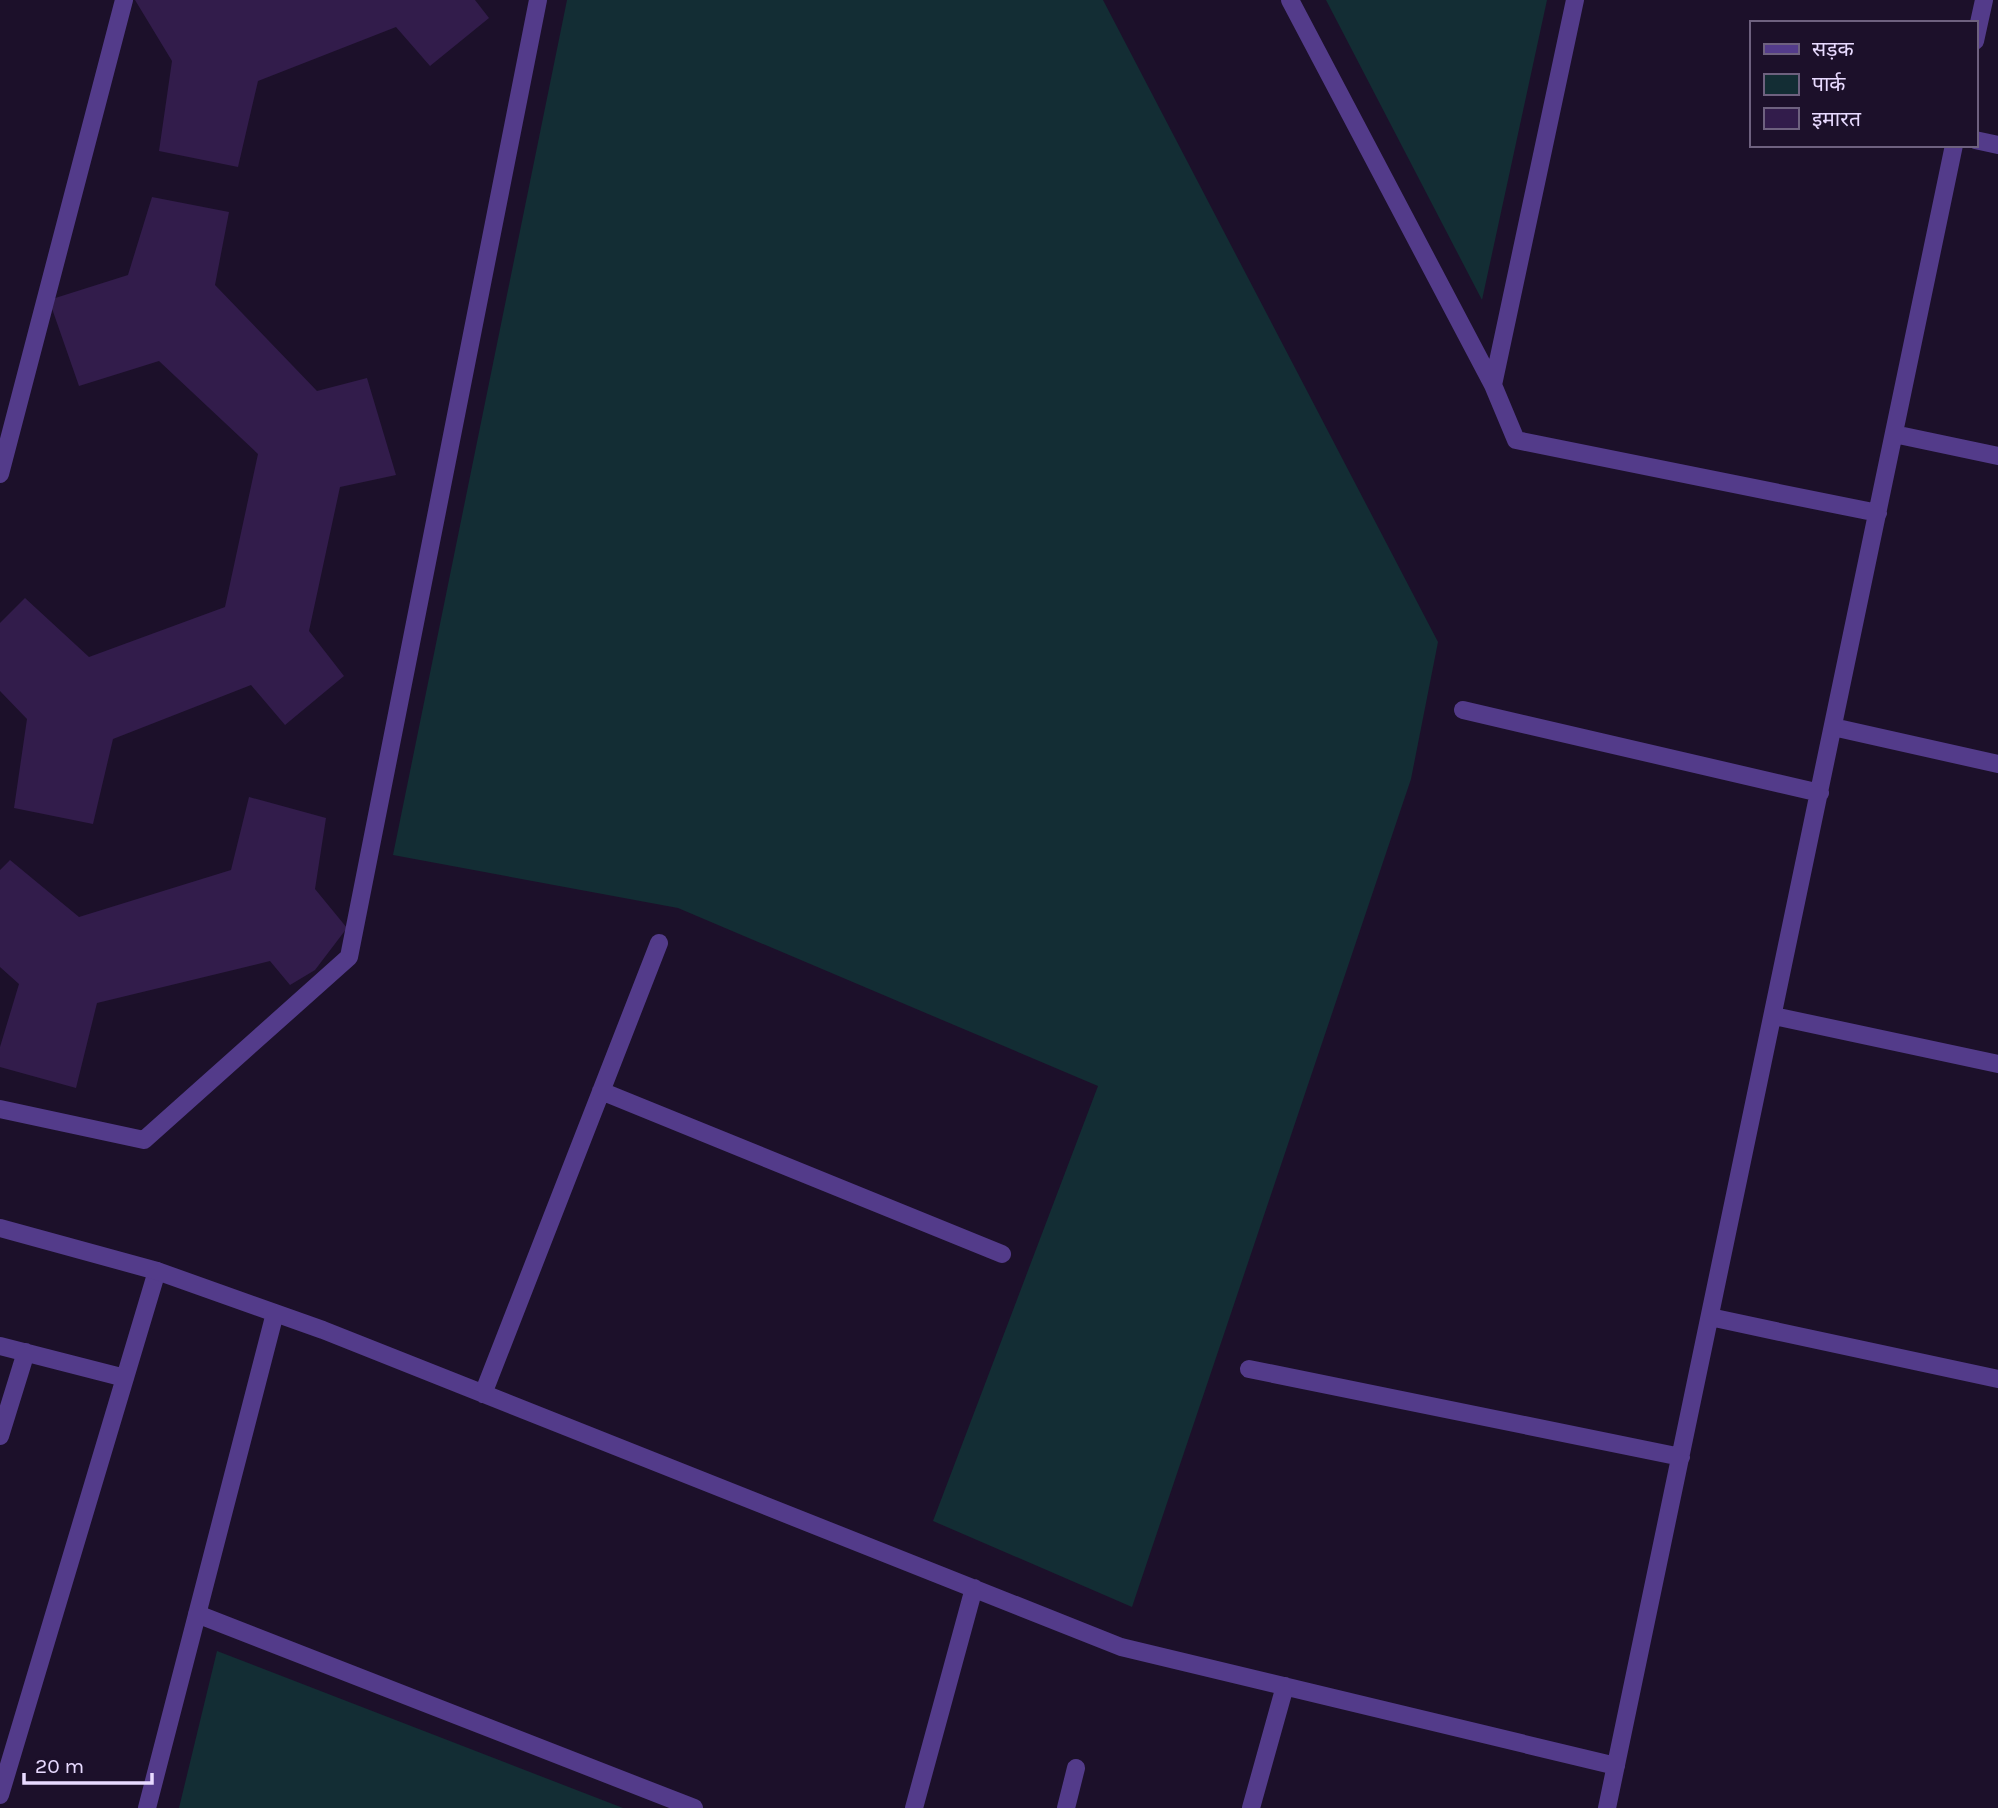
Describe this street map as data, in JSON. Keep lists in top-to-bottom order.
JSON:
{
  "legend": ["सड़क", "पार्क", "इमारत"],
  "scale_bar": "20 m"
}
